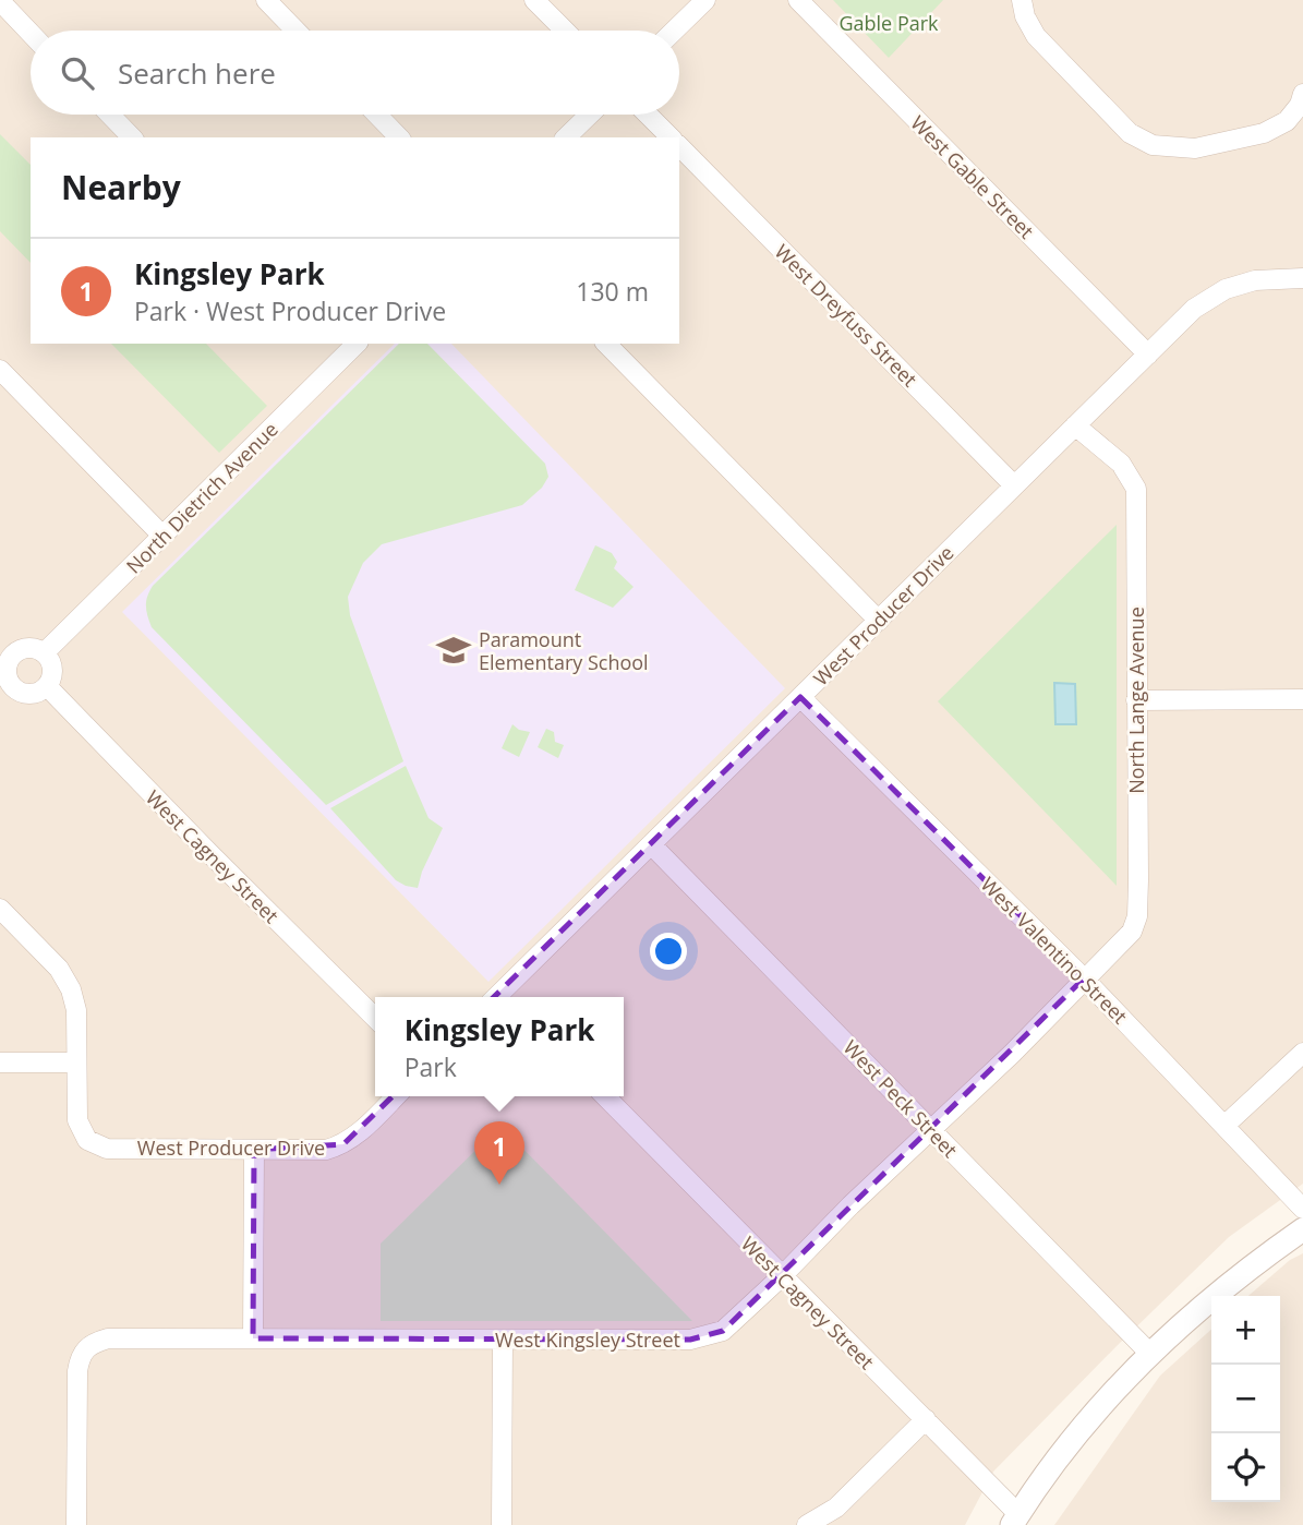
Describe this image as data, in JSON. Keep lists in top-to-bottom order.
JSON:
{
  "streets": {
    "street": [
      "West Gable Street",
      "West Dreyfuss Street",
      "North Dietrich Avenue",
      "West Producer Drive",
      "North Lange Avenue",
      "West Cagney Street",
      "West Valentino Street",
      "West Peck Street",
      "West Kingsley Street"
    ]
  },
  "crossings": [
    ["West Gable Street", "West Producer Drive"],
    ["West Dreyfuss Street", "West Producer Drive"],
    ["North Dietrich Avenue", "West Cagney Street"],
    ["West Producer Drive", "North Lange Avenue"],
    ["West Producer Drive", "West Valentino Street"],
    ["West Producer Drive", "West Peck Street"],
    ["North Lange Avenue", "West Valentino Street"],
    ["North Lange Avenue", "West Kingsley Street"],
    ["West Cagney Street", "West Kingsley Street"],
    ["West Valentino Street", "West Kingsley Street"],
    ["West Peck Street", "West Kingsley Street"]
  ],
  "parks": ["Gable Park"],
  "places": {
    "school or university": ["Paramount Elementary School"]
  },
  "page": {
    "search": "Search here",
    "heading": "Nearby",
    "list": [
      {
        "mark": "1",
        "name": "Kingsley Park",
        "note": "Park · West Producer Drive",
        "value": "130 m"
      }
    ],
    "popup": ["Kingsley Park", "Park"],
    "pins": "1",
    "map_buttons": ["+", "−"]
  }
}
